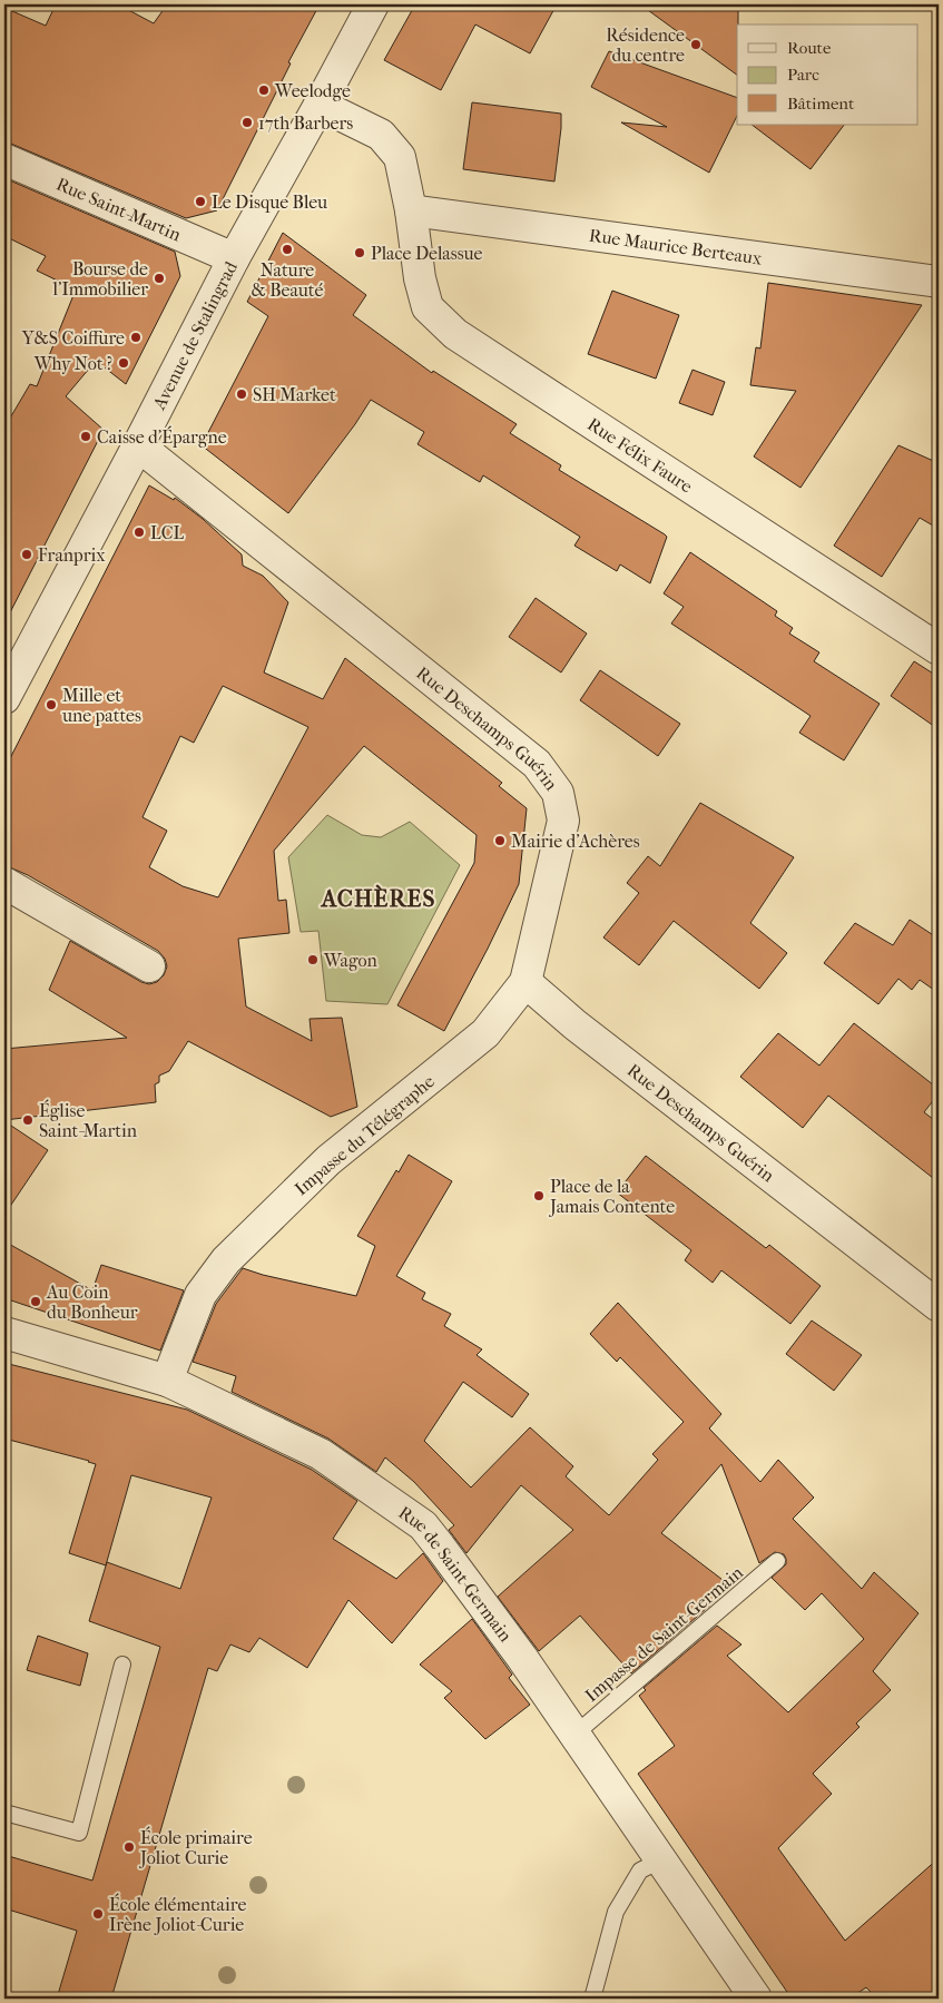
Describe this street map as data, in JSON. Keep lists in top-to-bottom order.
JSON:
{
  "streets": {
    "street": [
      "Rue Saint-Martin",
      "Rue Maurice Berteaux",
      "Avenue de Stalingrad",
      "Rue Félix Faure",
      "Rue Deschamps Guérin",
      "Impasse du Télégraphe",
      "Rue de Saint-Germain"
    ],
    "lane": ["Impasse de Saint-Germain"]
  },
  "crossings": [
    ["Rue Saint-Martin", "Avenue de Stalingrad"],
    ["Rue Maurice Berteaux", "Rue Félix Faure"],
    ["Avenue de Stalingrad", "Rue Deschamps Guérin"],
    ["Rue Deschamps Guérin", "Impasse du Télégraphe"],
    ["Impasse du Télégraphe", "Rue de Saint-Germain"],
    ["Rue de Saint-Germain", "Impasse de Saint-Germain"]
  ],
  "districts": ["ACHÈRES"],
  "places": [
    "Résidence du centre",
    "Weelodge",
    "17th Barbers",
    "Le Disque Bleu",
    "Nature & Beauté",
    "Place Delassue",
    "Bourse de l'Immobilier",
    "Y&S Coiffure",
    "Why Not ?",
    "SH Market",
    "Caisse d'Épargne",
    "LCL",
    "Franprix",
    "Mille et une pattes",
    "Mairie d'Achères",
    "Wagon",
    "Église Saint-Martin",
    "Place de la Jamais Contente",
    "Au Coin du Bonheur",
    "École primaire Joliot Curie",
    "École élémentaire Irène Joliot-Curie"
  ],
  "legend": ["Route", "Parc", "Bâtiment"]
}
